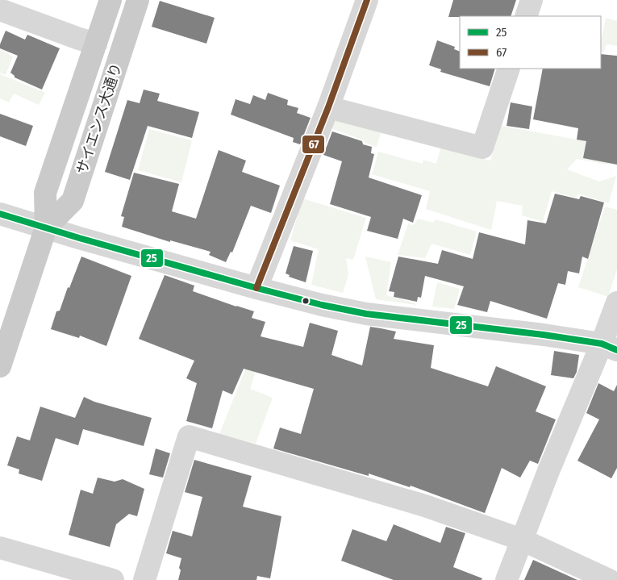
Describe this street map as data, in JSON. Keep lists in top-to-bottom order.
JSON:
{
  "streets": {
    "main road": ["サイエンス大通り"]
  },
  "lines": ["transit line 67", "transit line 25"],
  "legend": ["25", "67"]
}
